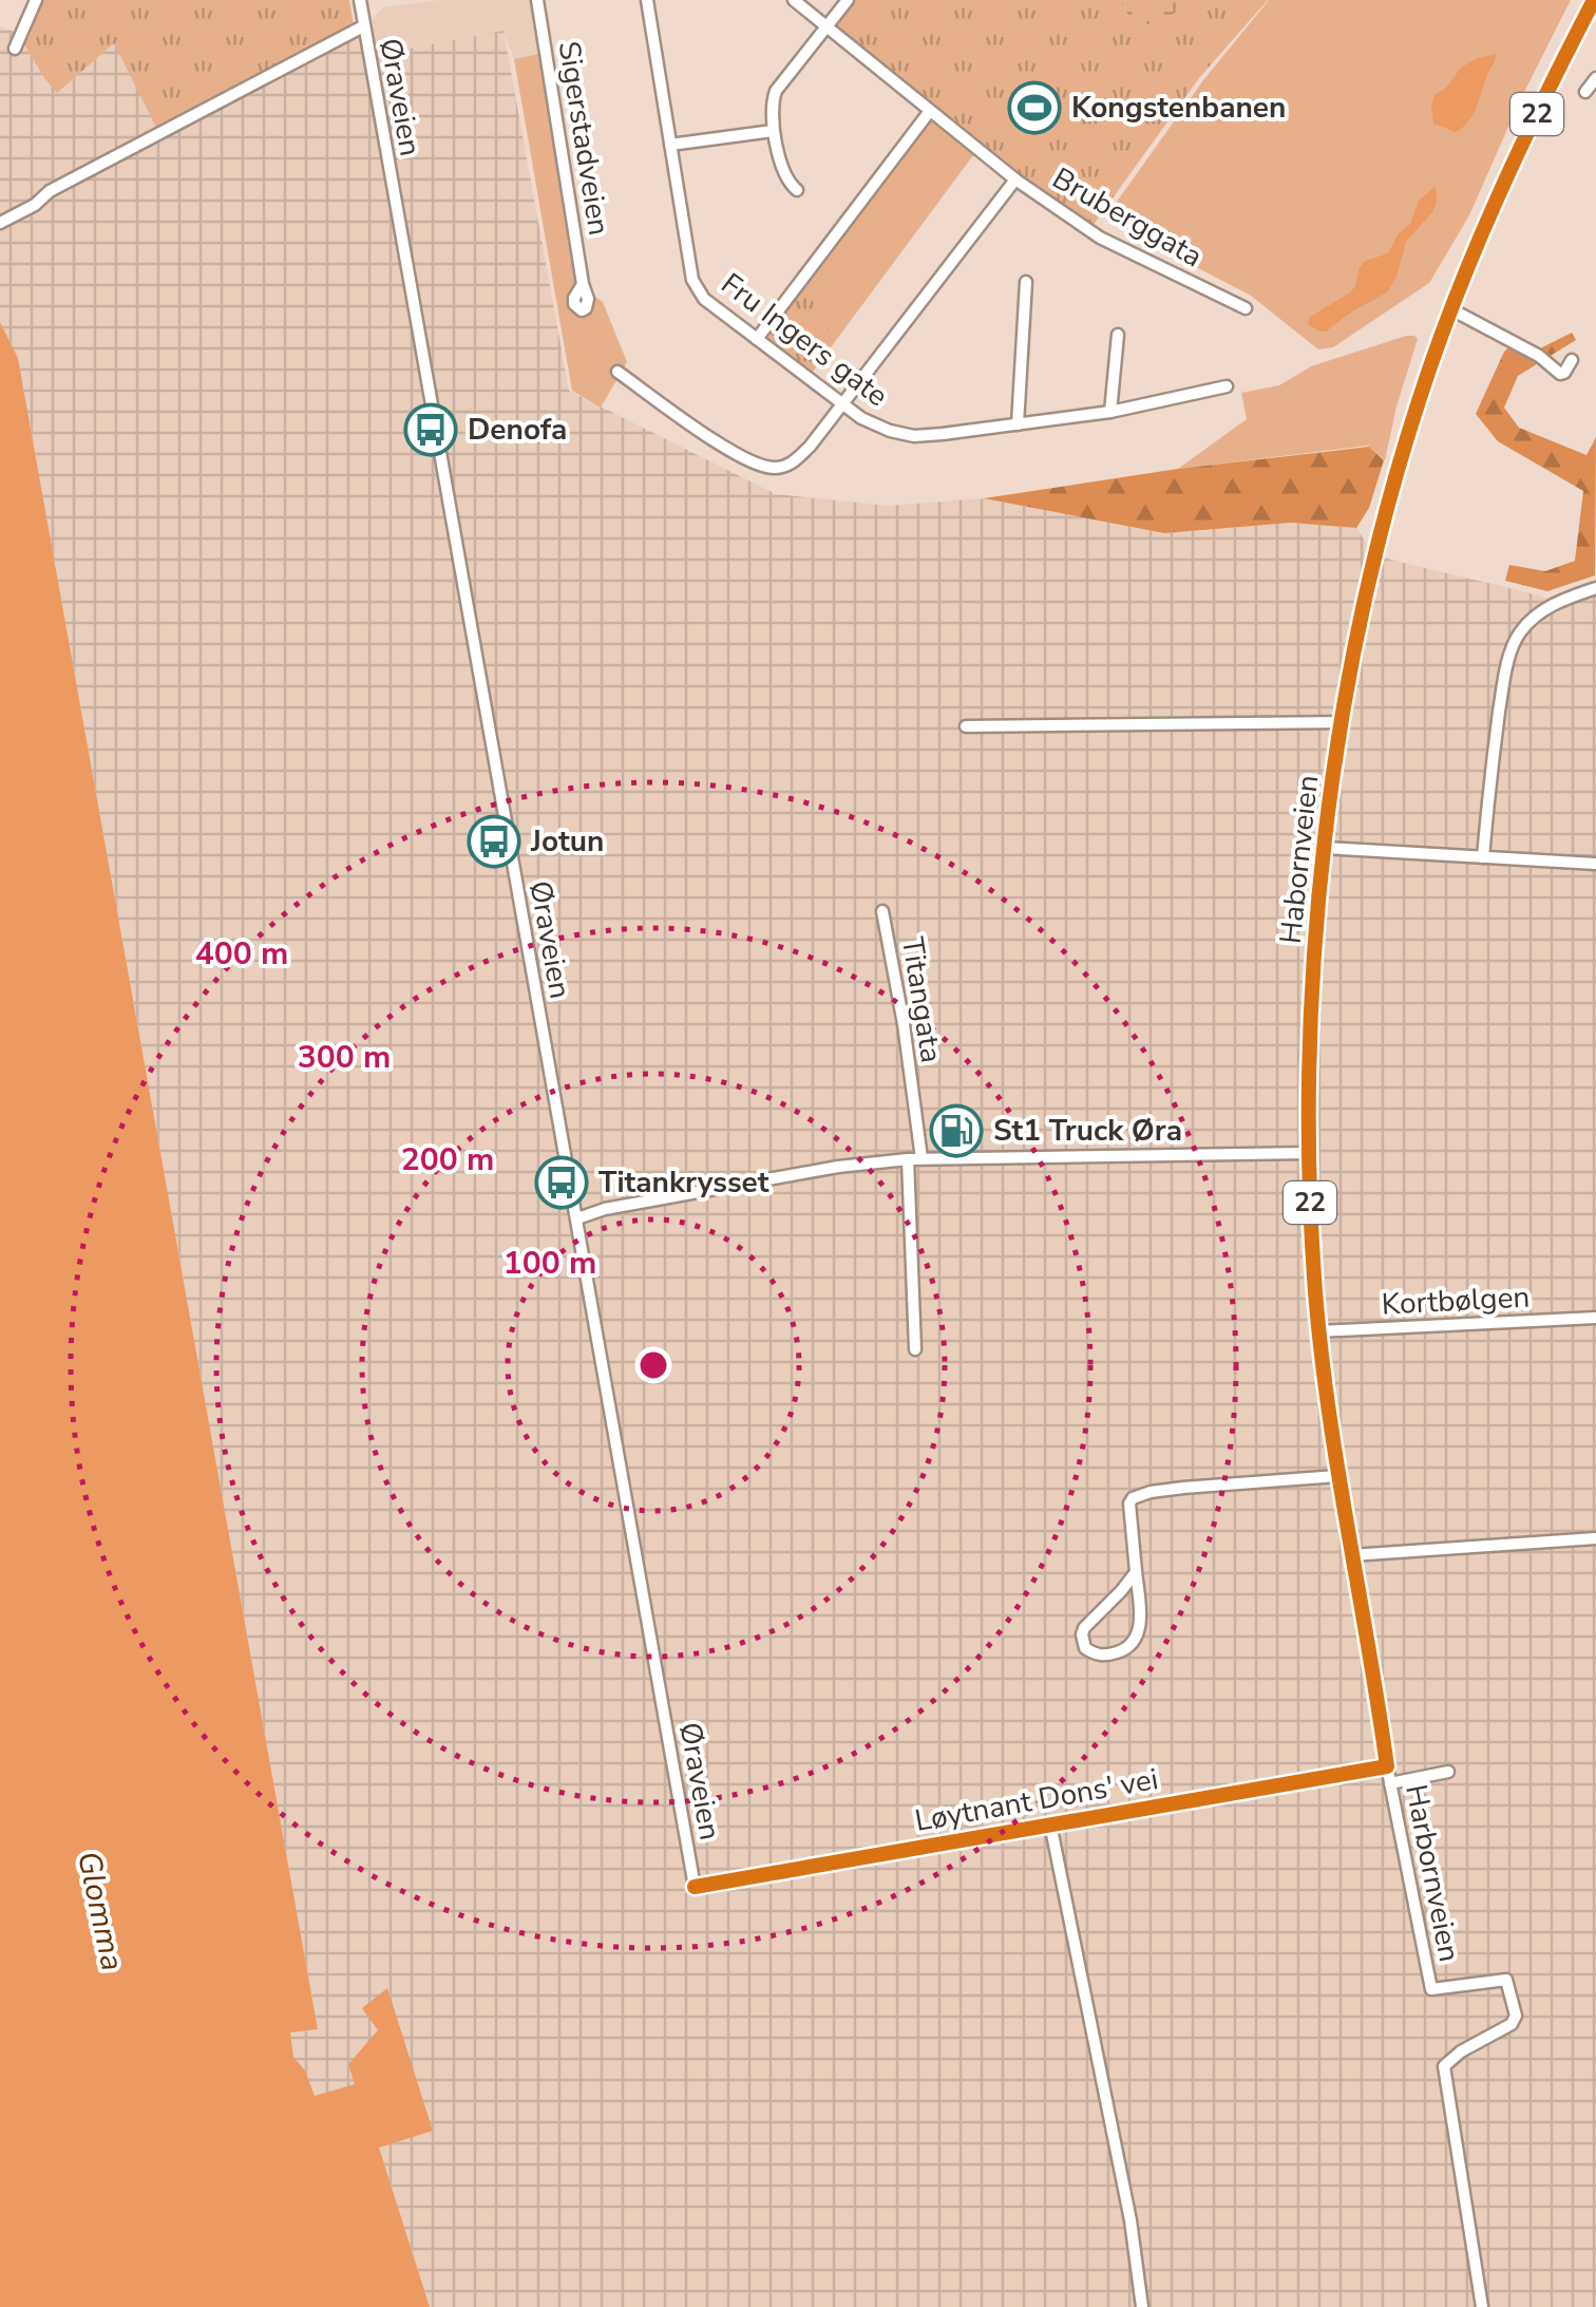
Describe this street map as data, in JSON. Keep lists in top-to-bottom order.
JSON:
{
  "streets": {
    "highway": ["22", "Habornveien", "Løytnant Dons' vei"],
    "street": [
      "Øraveien",
      "Sigerstadveien",
      "Bruberggata",
      "Fru Ingers gate",
      "Titangata",
      "Kortbølgen",
      "Harbornveien"
    ]
  },
  "crossings": [
    ["Øraveien", "Løytnant Dons' vei"],
    ["Habornveien", "Kortbølgen"],
    ["Habornveien", "Løytnant Dons' vei"],
    ["Habornveien", "Harbornveien"],
    ["Løytnant Dons' vei", "Harbornveien"]
  ],
  "water": ["Glomma"],
  "places": {
    "sports": ["Kongstenbanen"],
    "bus stop": ["Denofa", "Jotun", "Titankrysset"],
    "fuel station": ["St1 Truck Øra"]
  },
  "rings": [
    "400 m",
    "300 m",
    "200 m",
    "100 m"
  ]
}
